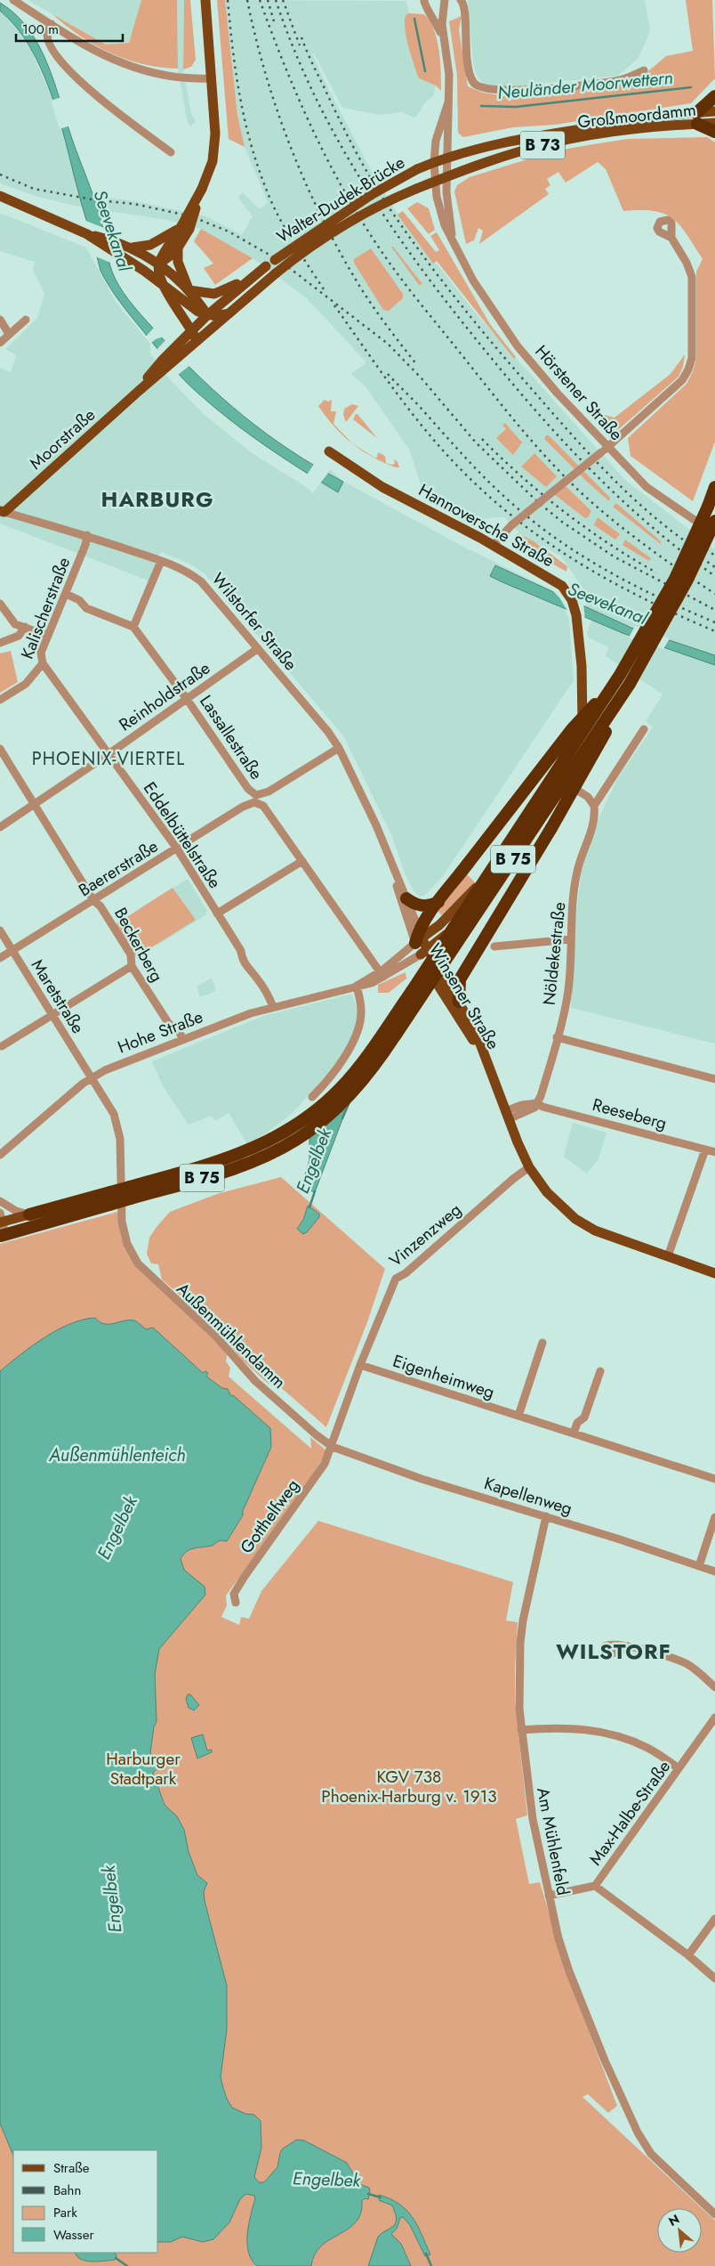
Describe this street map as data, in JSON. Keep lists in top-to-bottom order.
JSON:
{
  "streets": {
    "highway": ["B 75"],
    "main road": [
      "Großmoordamm",
      "B 73",
      "Walter-Dudek-Brücke",
      "Moorstraße",
      "Hannoversche Straße",
      "Winsener Straße"
    ],
    "street": [
      "Hörstener Straße",
      "Kalischerstraße",
      "Wilstorfer Straße",
      "Reinholdstraße",
      "Lassallestraße",
      "Eddelbüttelstraße",
      "Baererstraße",
      "Beckerberg",
      "Nöldekestraße",
      "Maretstraße",
      "Hohe Straße",
      "Reeseberg",
      "Vinzenzweg",
      "Außenmühlendamm",
      "Eigenheimweg",
      "Kapellenweg",
      "Gotthelfweg",
      "Max-Halbe-Straße",
      "Am Mühlenfeld"
    ]
  },
  "crossings": [
    ["Großmoordamm", "Walter-Dudek-Brücke"],
    ["Großmoordamm", "Hörstener Straße"],
    ["Walter-Dudek-Brücke", "Hörstener Straße"],
    ["Walter-Dudek-Brücke", "Moorstraße"],
    ["Moorstraße", "Wilstorfer Straße"],
    ["Hannoversche Straße", "Wilstorfer Straße"],
    ["Hannoversche Straße", "B 75"],
    ["Hannoversche Straße", "Winsener Straße"],
    ["Hannoversche Straße", "Hohe Straße"],
    ["Kalischerstraße", "Wilstorfer Straße"],
    ["Kalischerstraße", "Eddelbüttelstraße"],
    ["Wilstorfer Straße", "Reinholdstraße"],
    ["Wilstorfer Straße", "B 75"],
    ["Wilstorfer Straße", "Baererstraße"],
    ["Wilstorfer Straße", "Winsener Straße"],
    ["Wilstorfer Straße", "Hohe Straße"],
    ["Reinholdstraße", "Lassallestraße"],
    ["Reinholdstraße", "Eddelbüttelstraße"],
    ["Reinholdstraße", "Beckerberg"],
    ["Lassallestraße", "Baererstraße"],
    ["Lassallestraße", "Hohe Straße"],
    ["Eddelbüttelstraße", "Baererstraße"],
    ["Eddelbüttelstraße", "Hohe Straße"],
    ["B 75", "Winsener Straße"],
    ["B 75", "Hohe Straße"],
    ["Baererstraße", "Beckerberg"],
    ["Baererstraße", "Maretstraße"],
    ["Beckerberg", "Hohe Straße"],
    ["Nöldekestraße", "Reeseberg"],
    ["Maretstraße", "Hohe Straße"],
    ["Maretstraße", "Außenmühlendamm"],
    ["Winsener Straße", "Hohe Straße"],
    ["Winsener Straße", "Vinzenzweg"],
    ["Vinzenzweg", "Außenmühlendamm"],
    ["Vinzenzweg", "Eigenheimweg"],
    ["Vinzenzweg", "Kapellenweg"],
    ["Vinzenzweg", "Gotthelfweg"],
    ["Außenmühlendamm", "Kapellenweg"],
    ["Außenmühlendamm", "Gotthelfweg"],
    ["Kapellenweg", "Gotthelfweg"],
    ["Kapellenweg", "Am Mühlenfeld"],
    ["Max-Halbe-Straße", "Am Mühlenfeld"]
  ],
  "districts": ["HARBURG", "PHOENIX-VIERTEL", "WILSTORF"],
  "water": [
    "Neuländer Moorwettern",
    "Seevekanal",
    "Engelbek",
    "Außenmühlenteich"
  ],
  "parks": ["Harburger Stadtpark", "KGV 738 Phoenix-Harburg v. 1913"],
  "legend": [
    "Straße",
    "Bahn",
    "Park",
    "Wasser"
  ],
  "scale_bar": "100 m",
  "north": "top left"
}
